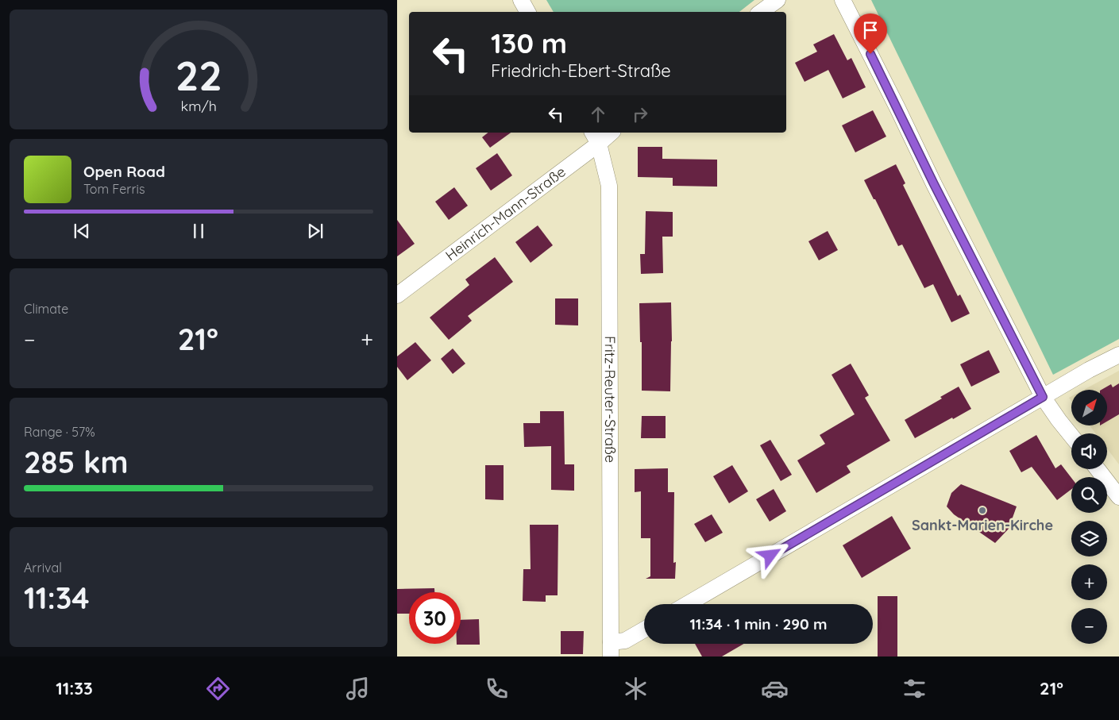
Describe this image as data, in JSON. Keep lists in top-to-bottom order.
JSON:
{
  "streets": {
    "street": ["Heinrich-Mann-Straße", "Fritz-Reuter-Straße"]
  },
  "crossings": [
    ["Heinrich-Mann-Straße", "Fritz-Reuter-Straße"]
  ],
  "places": ["Sankt-Marien-Kirche"],
  "north": "top right",
  "page": {
    "turn": ["130 m", "Friedrich-Ebert-Straße"],
    "song": ["Open Road", "Tom Ferris"],
    "tile": [
      "Climate",
      ["Range · 57%", "285 km"],
      ["Arrival", "11:34"]
    ],
    "heat": ["−", "21°", "+"],
    "map_buttons": ["+", "−"],
    "limit": "30",
    "trip": "11:34 · 1 min · 290 m",
    "tabs": ["11:33", "21°"],
    "gauge": ["22", "km/h"]
  }
}
